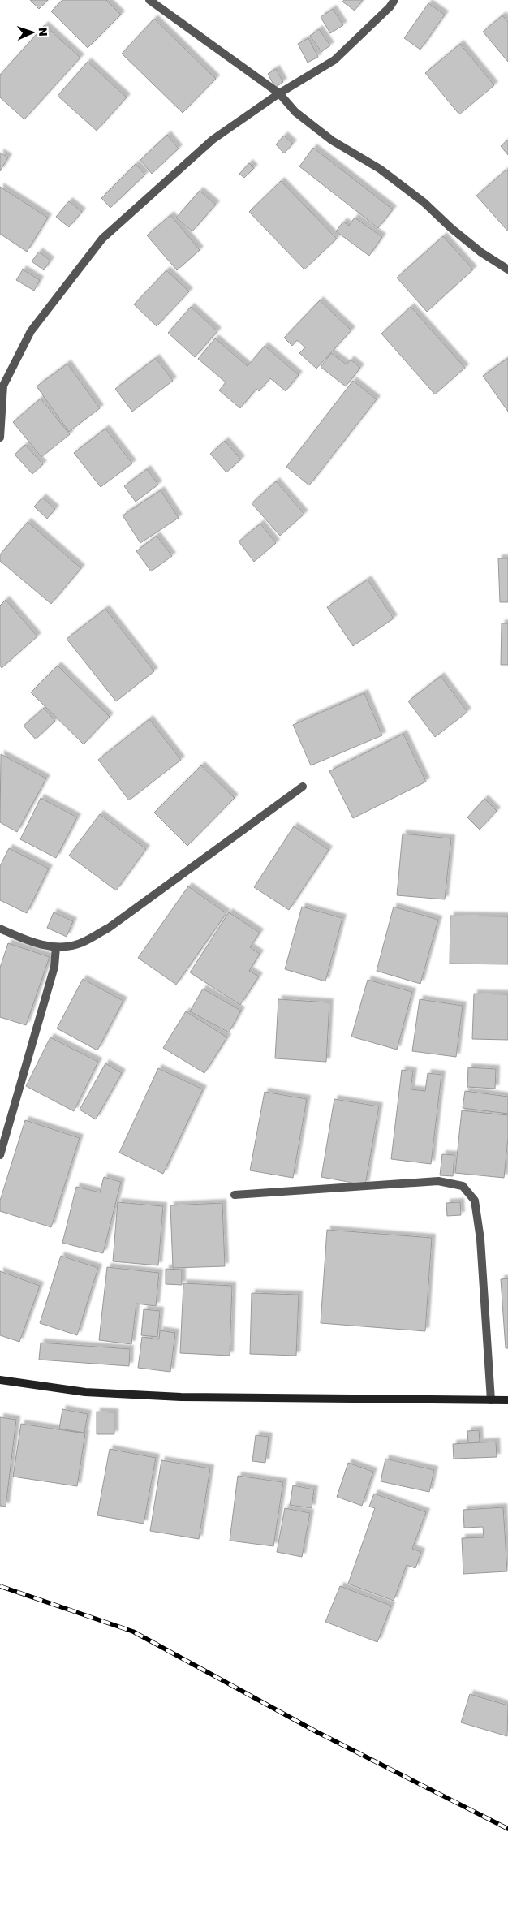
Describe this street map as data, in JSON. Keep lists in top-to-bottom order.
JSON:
{
  "north": "right"
}
